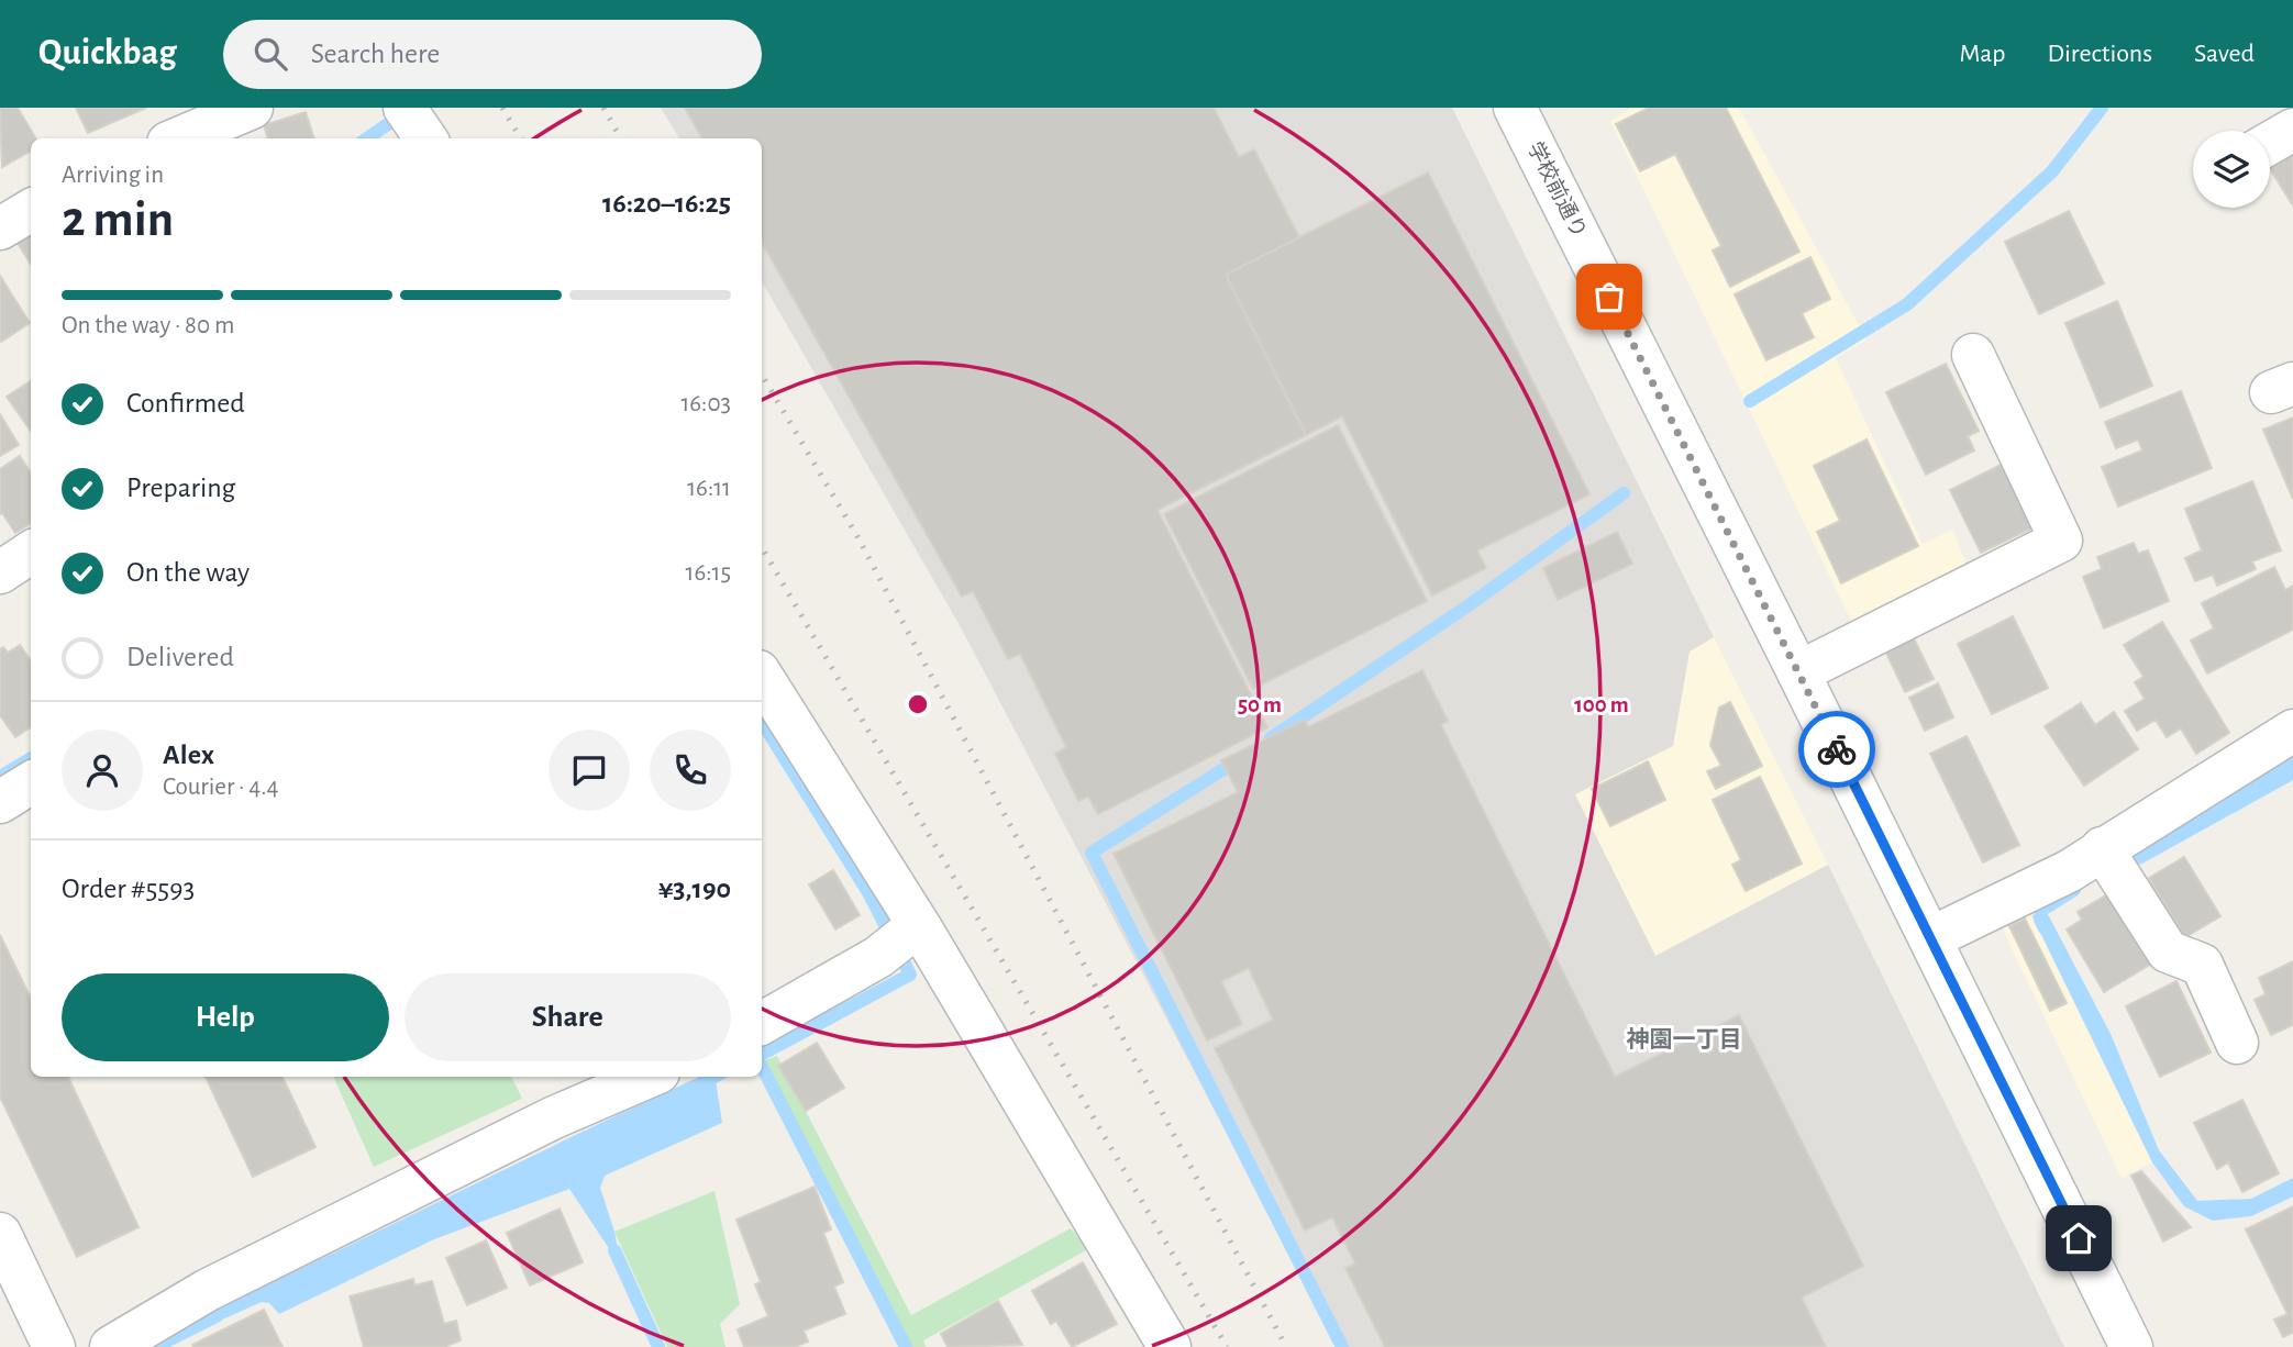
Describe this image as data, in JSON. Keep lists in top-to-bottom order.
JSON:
{
  "streets": {
    "street": ["学校前通り"]
  },
  "districts": ["神園一丁目"],
  "page": {
    "header": "Quickbag",
    "search": "Search here",
    "nav": ["Map", "Directions", "Saved"],
    "heading": ["2 min", "Arriving in", "16:20–16:25"],
    "panel": [
      "Alex",
      "Courier · 4.4",
      "Order #5593",
      "¥3,190"
    ],
    "bar": "On the way · 80 m",
    "list": [
      ["Confirmed", "16:03"],
      ["Preparing", "16:11"],
      ["On the way", "16:15"],
      "Delivered"
    ],
    "buttons": ["Help", "Share"]
  },
  "rings": ["50 m", "100 m"]
}
